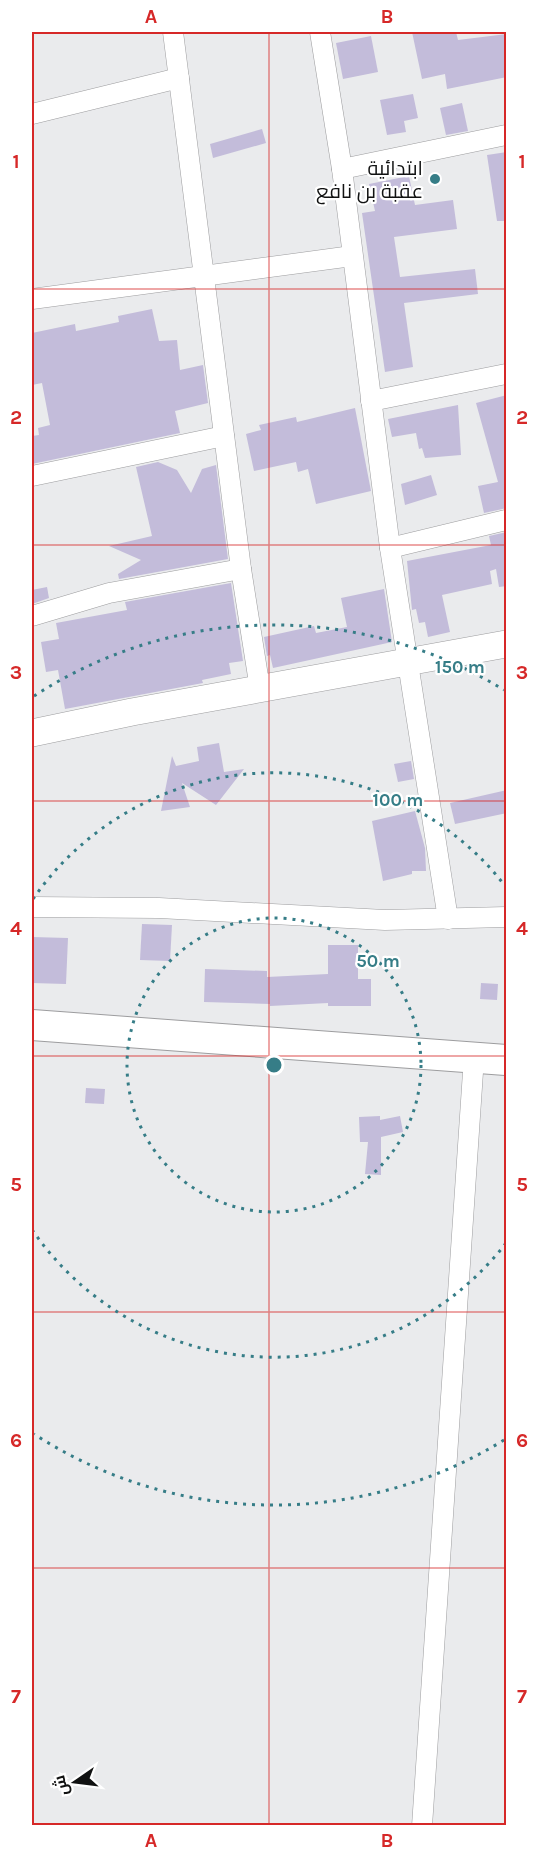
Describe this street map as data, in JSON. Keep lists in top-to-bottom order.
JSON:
{
  "places": ["ابتدائية عقبة بن نافع"],
  "north": "left",
  "grid": {
    "columns": ["A", "B"],
    "rows": [
      "1",
      "2",
      "3",
      "4",
      "5",
      "6",
      "7"
    ]
  },
  "rings": ["150 m", "100 m", "50 m"]
}
